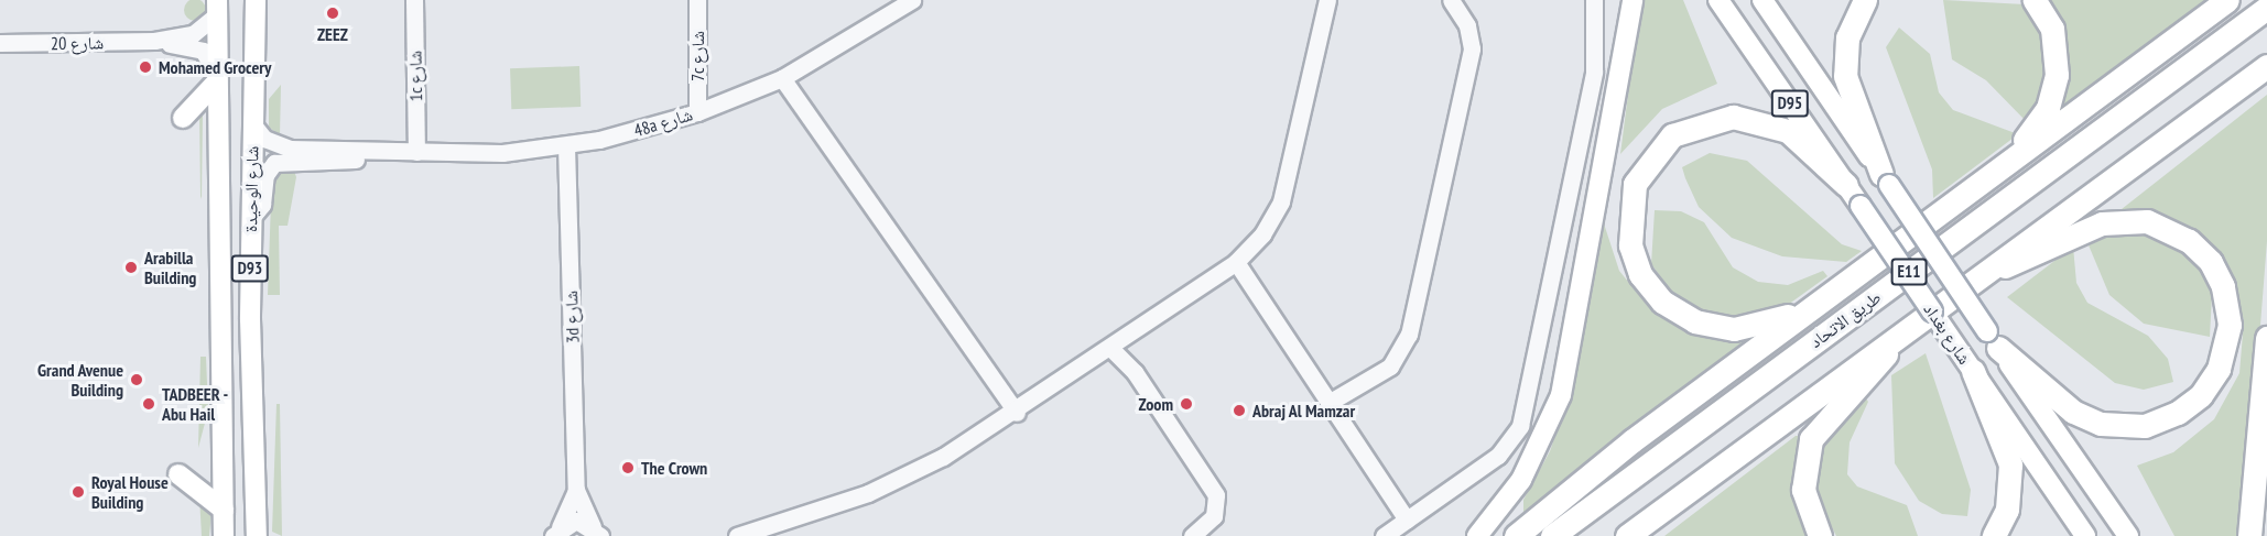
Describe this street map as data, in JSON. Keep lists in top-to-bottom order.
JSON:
{
  "streets": {
    "highway": ["E11", "طريق الاتحاد"],
    "main road": [
      "D95",
      "شارع الوحيدة",
      "D93",
      "شارع بغداد"
    ],
    "street": [
      "شارع 20",
      "7c شارع",
      "1c شارع",
      "48a شارع",
      "3d شارع"
    ]
  },
  "crossings": [
    ["شارع 20", "شارع الوحيدة"],
    ["7c شارع", "48a شارع"],
    ["1c شارع", "48a شارع"],
    ["48a شارع", "شارع الوحيدة"],
    ["48a شارع", "3d شارع"]
  ],
  "places": [
    "ZEEZ",
    "Mohamed Grocery",
    "Arabilla Building",
    "Grand Avenue Building",
    "TADBEER - Abu Hail",
    "Zoom",
    "Abraj Al Mamzar",
    "The Crown",
    "Royal House Building"
  ]
}
